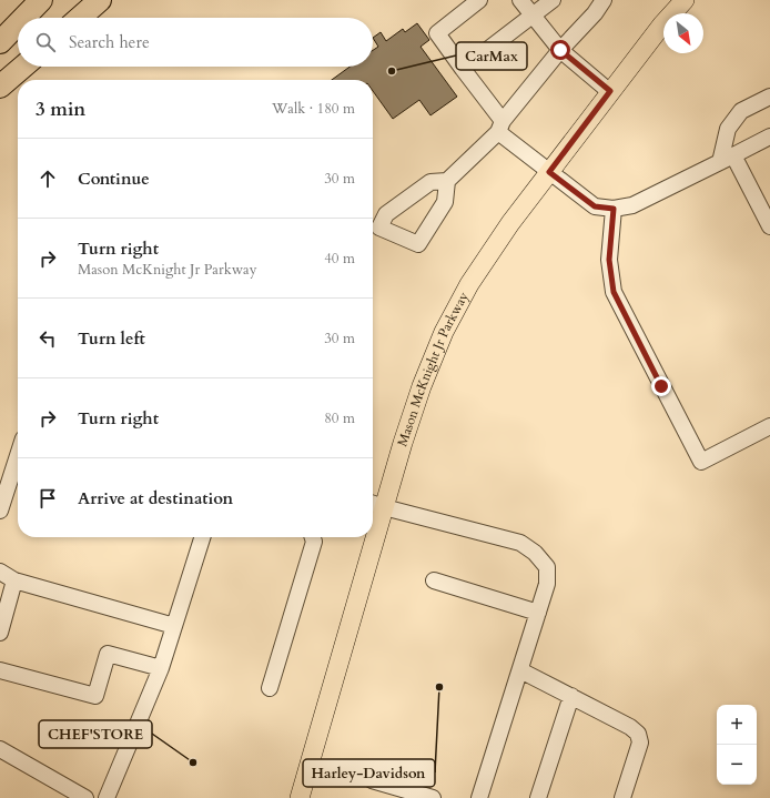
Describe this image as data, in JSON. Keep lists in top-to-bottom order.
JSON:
{
  "streets": {
    "main road": ["Mason McKnight Jr Parkway"]
  },
  "places": ["CarMax", "Harley-Davidson", "CHEF'STORE"],
  "north": "bottom right",
  "page": {
    "search": "Search here",
    "heading": ["3 min", "Walk · 180 m"],
    "list": [
      ["Continue", "30 m"],
      ["Turn right", "Mason McKnight Jr Parkway", "40 m"],
      ["Turn left", "30 m"],
      ["Turn right", "80 m"],
      "Arrive at destination"
    ],
    "map_buttons": ["+", "−"]
  }
}
